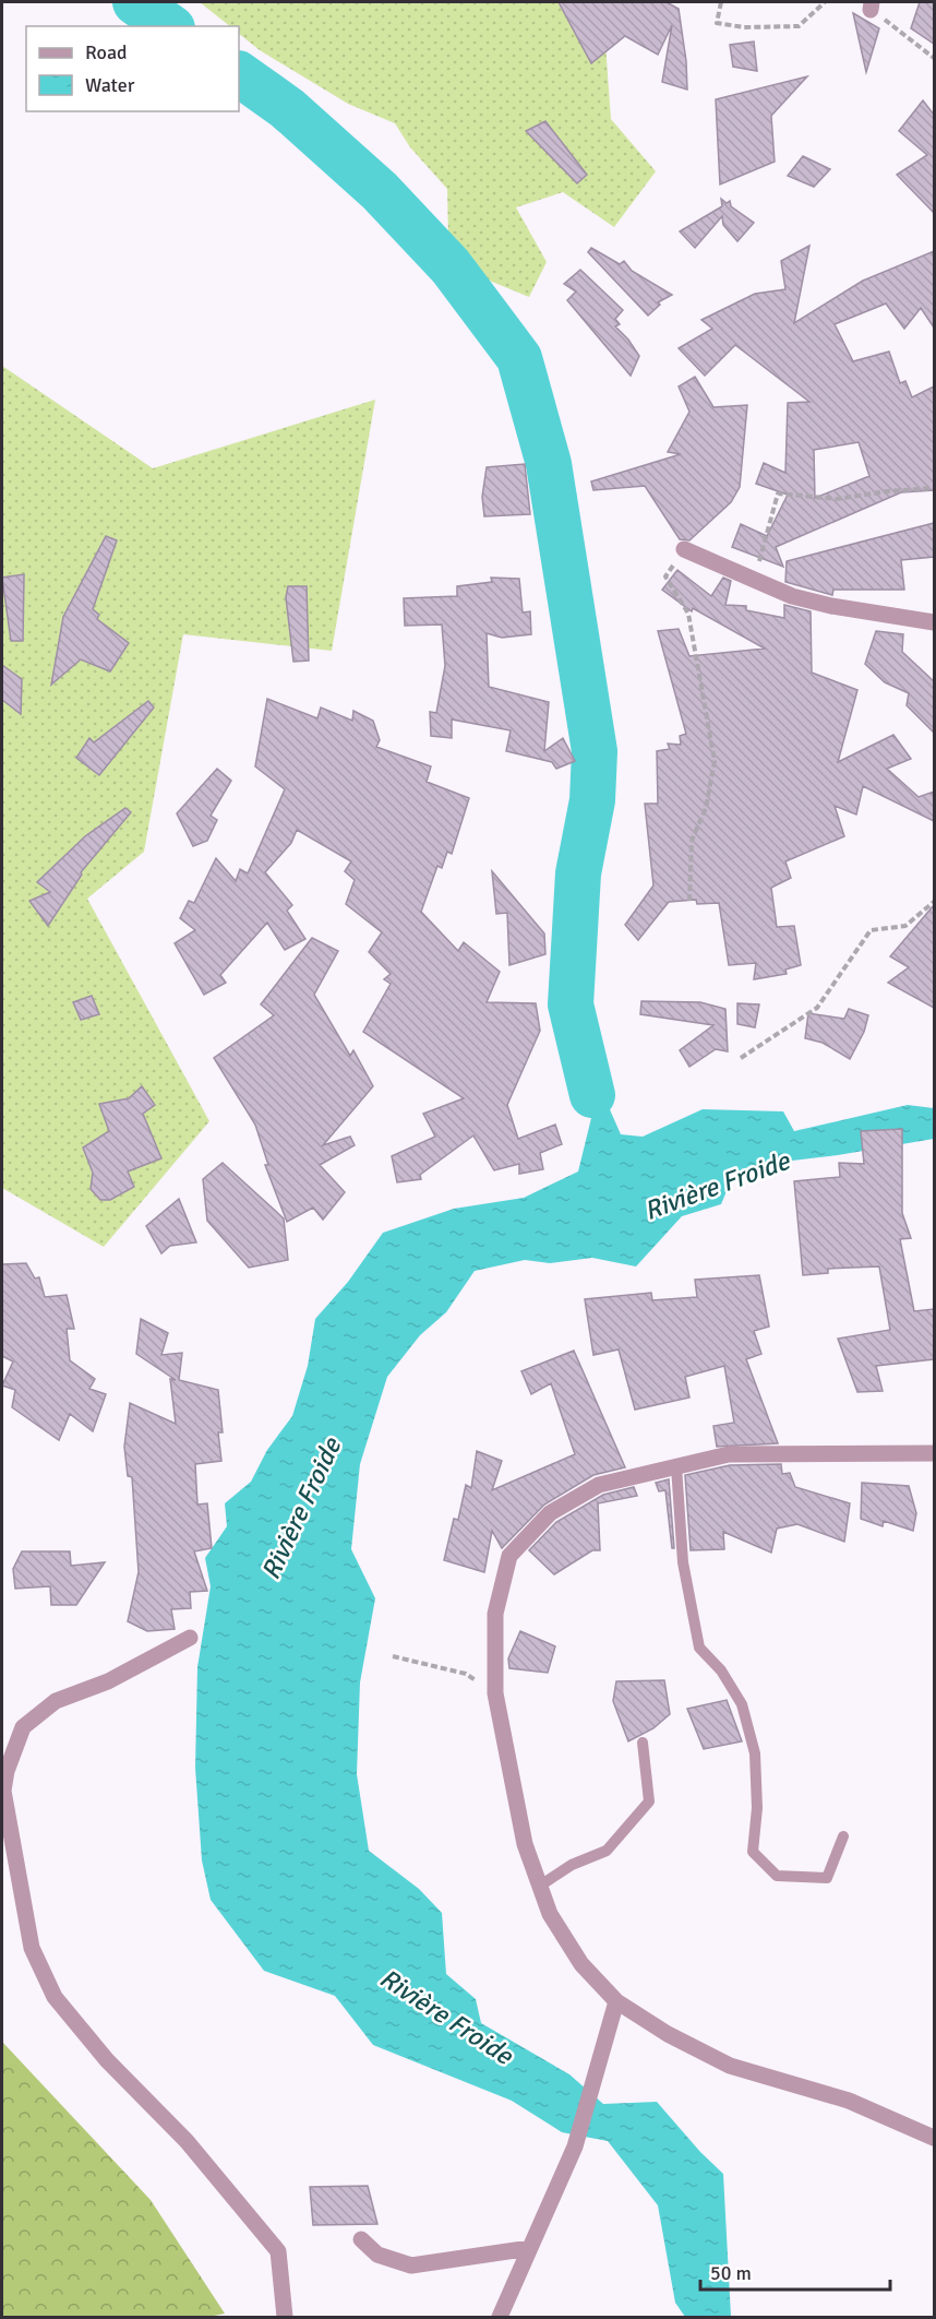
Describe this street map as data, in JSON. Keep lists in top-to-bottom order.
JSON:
{
  "water": ["Rivière Froide"],
  "legend": ["Road", "Water"],
  "scale_bar": "50 m"
}
